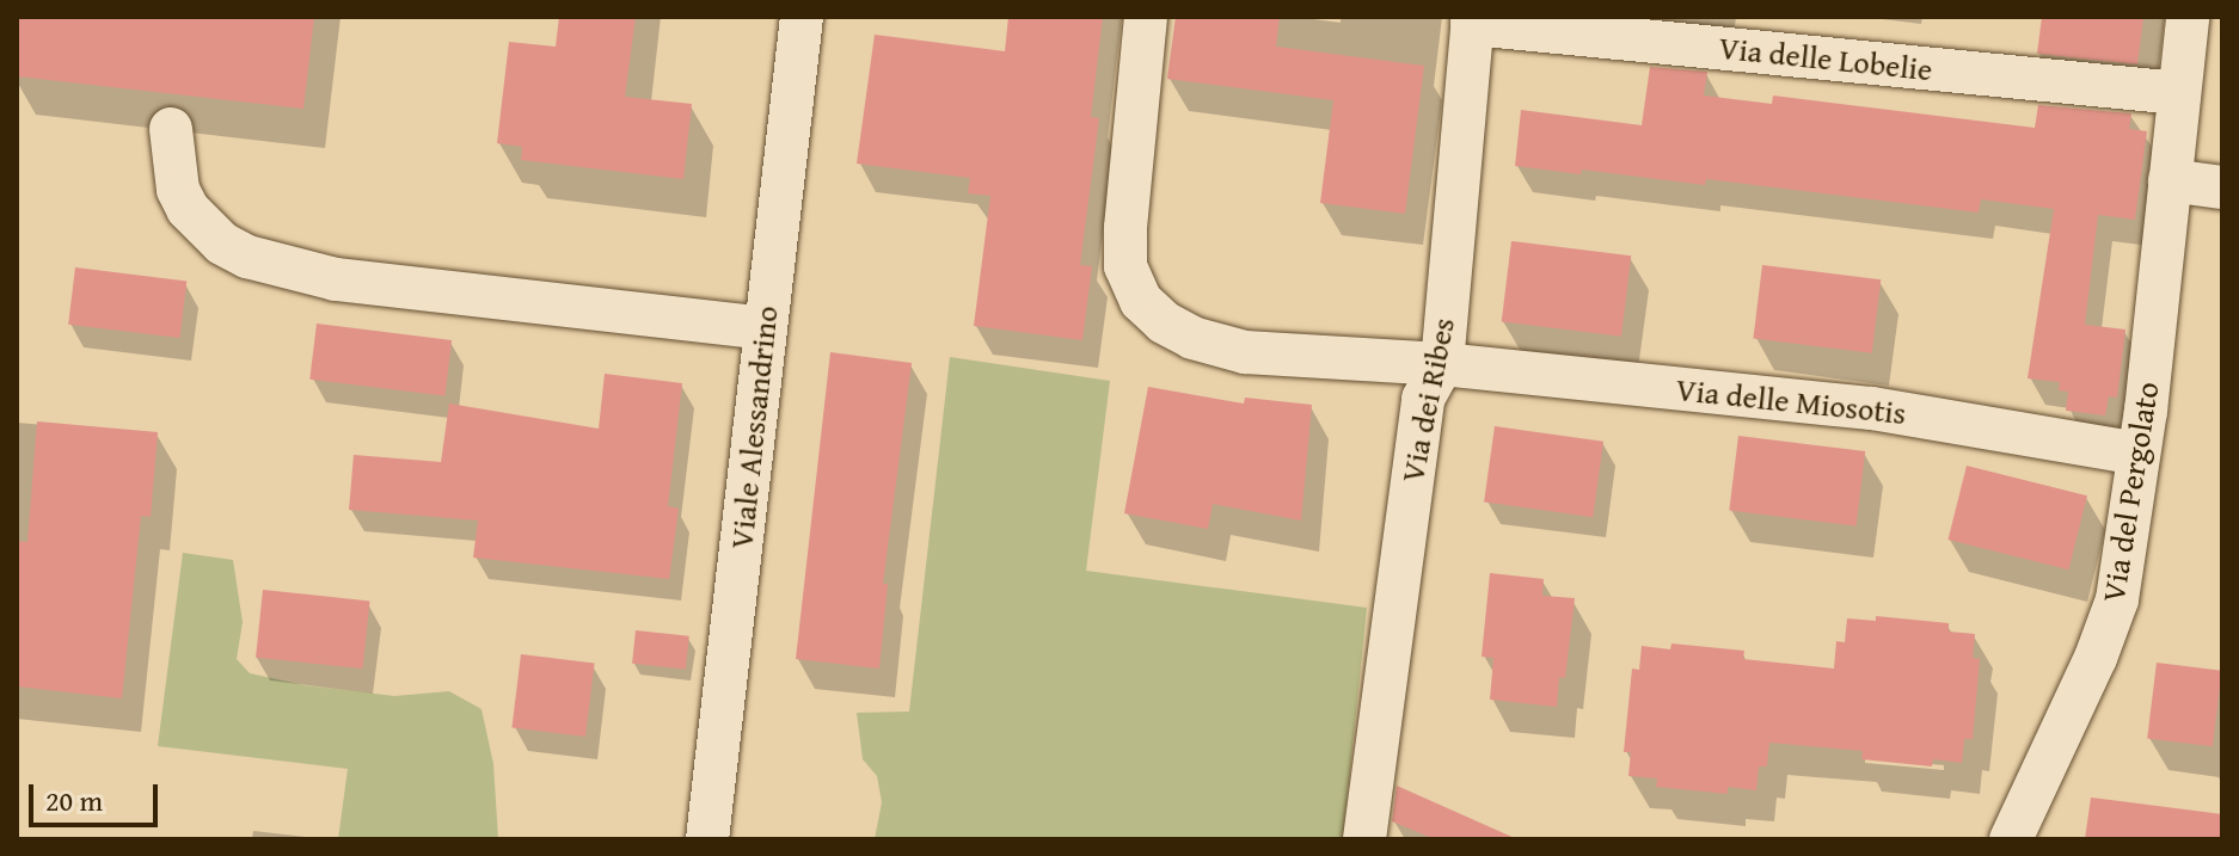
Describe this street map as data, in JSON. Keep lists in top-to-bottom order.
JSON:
{
  "streets": {
    "street": [
      "Via delle Lobelie",
      "Via dei Ribes",
      "Via delle Miosotis",
      "Viale Alessandrino",
      "Via del Pergolato"
    ]
  },
  "crossings": [
    ["Via delle Lobelie", "Via dei Ribes"],
    ["Via delle Lobelie", "Via del Pergolato"],
    ["Via dei Ribes", "Via delle Miosotis"],
    ["Via delle Miosotis", "Via del Pergolato"]
  ],
  "scale_bar": "20 m"
}
